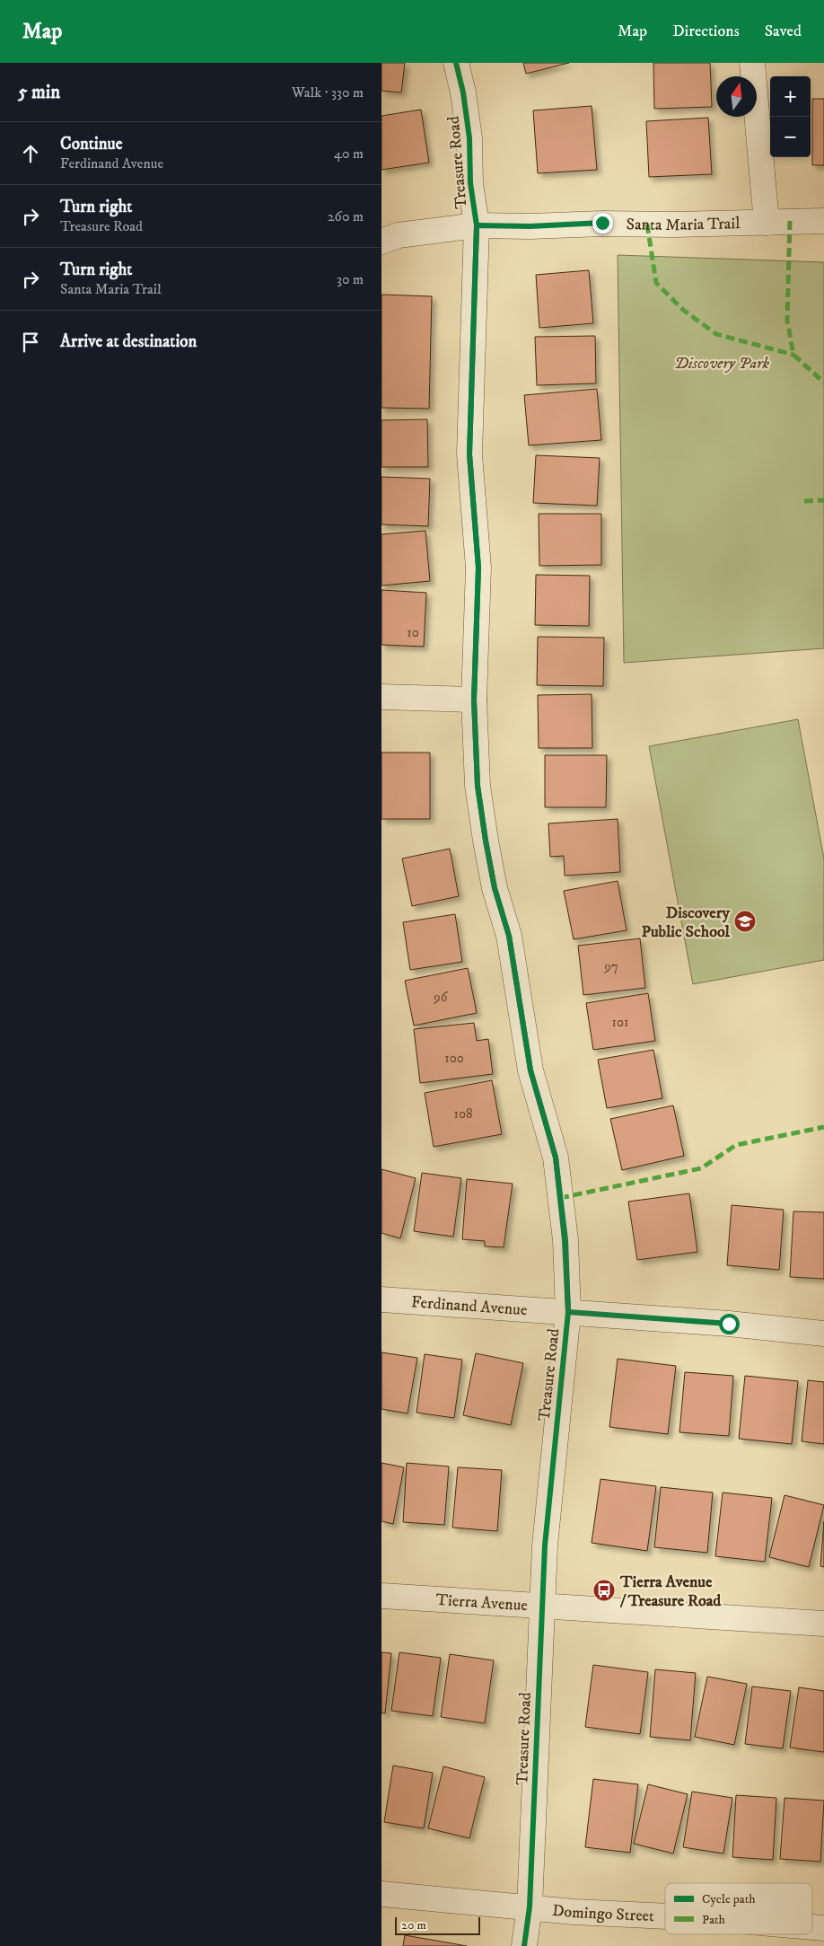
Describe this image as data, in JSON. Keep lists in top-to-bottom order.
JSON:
{
  "streets": {
    "street": [
      "Treasure Road",
      "Santa Maria Trail",
      "Ferdinand Avenue",
      "Tierra Avenue",
      "Domingo Street"
    ]
  },
  "crossings": [
    ["Treasure Road", "Santa Maria Trail"],
    ["Treasure Road", "Ferdinand Avenue"],
    ["Treasure Road", "Tierra Avenue"],
    ["Treasure Road", "Domingo Street"]
  ],
  "parks": ["Discovery Park"],
  "places": {
    "school or university": ["Discovery Public School"],
    "bus stop": ["Tierra Avenue / Treasure Road"]
  },
  "house_numbers": [
    "10",
    "97",
    "96",
    "101",
    "100",
    "108"
  ],
  "legend": ["Cycle path", "Path"],
  "scale_bar": "20 m",
  "north": "top",
  "page": {
    "header": "Map",
    "nav": ["Map", "Directions", "Saved"],
    "heading": ["5 min", "Walk · 330 m"],
    "map_buttons": ["+", "−"],
    "list": [
      ["Continue", "Ferdinand Avenue", "40 m"],
      ["Turn right", "Treasure Road", "260 m"],
      ["Turn right", "Santa Maria Trail", "30 m"],
      "Arrive at destination"
    ],
    "scale": "20 m"
  }
}
